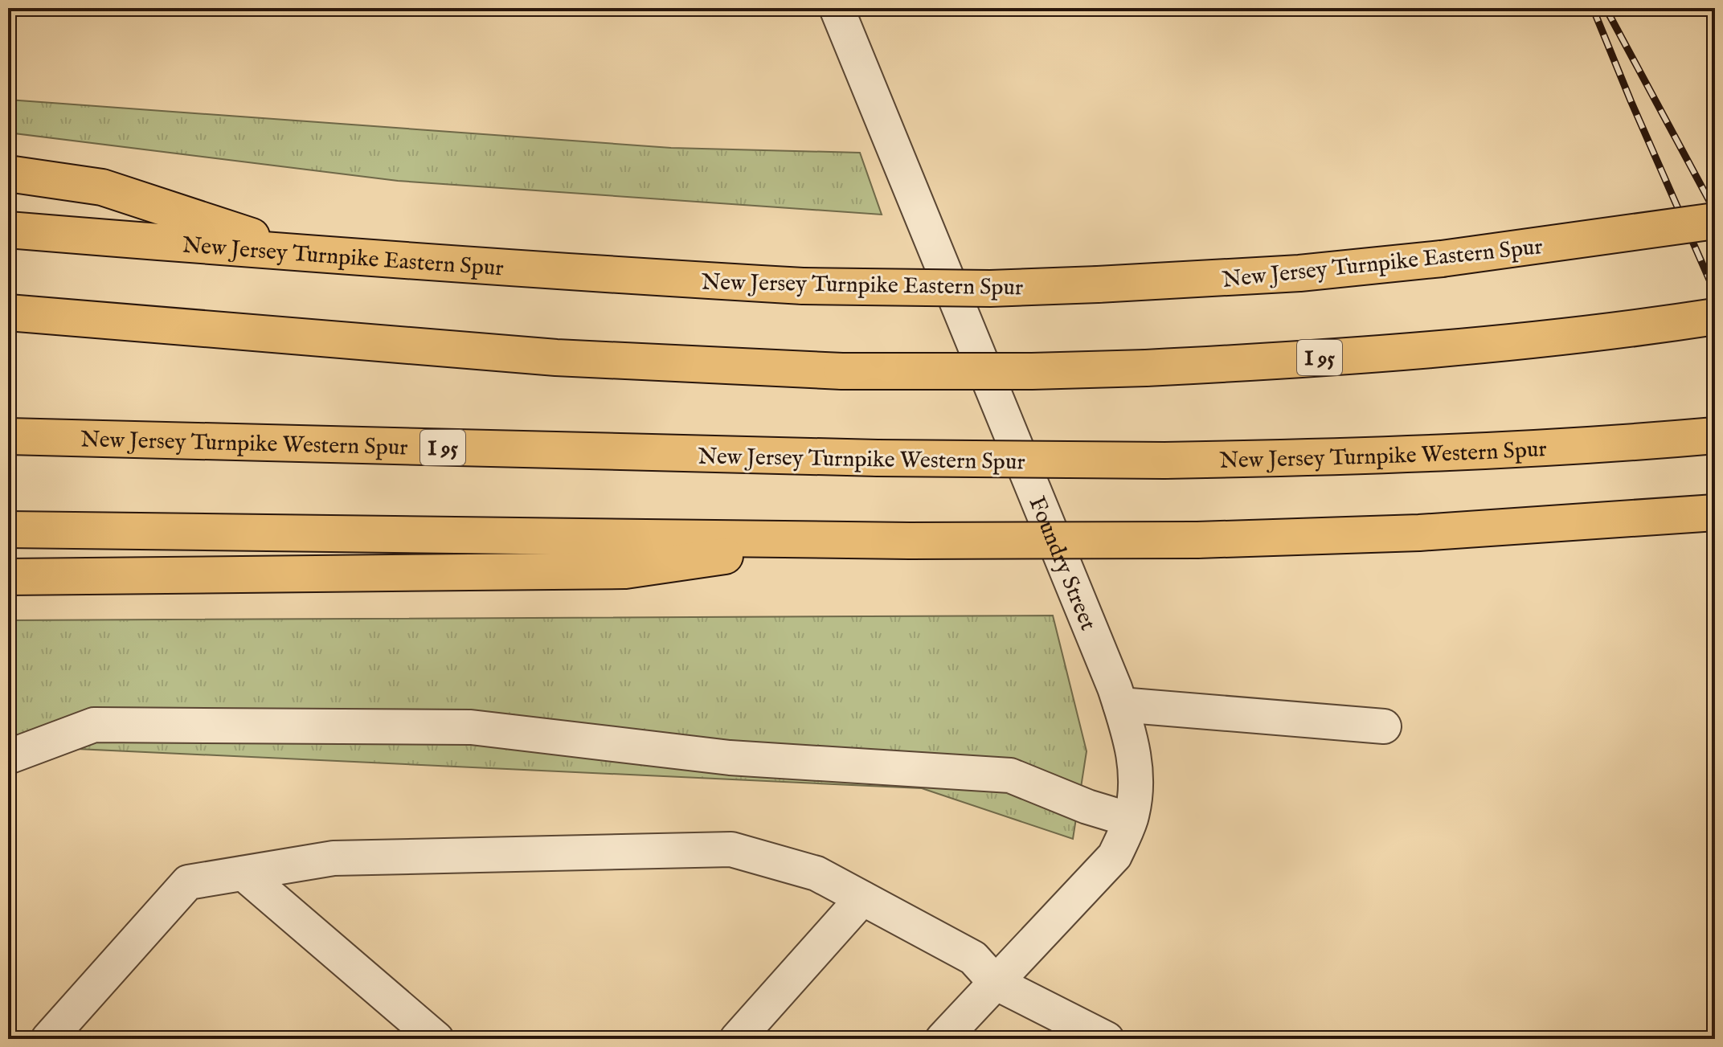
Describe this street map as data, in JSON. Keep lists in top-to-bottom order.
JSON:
{
  "streets": {
    "highway": ["New Jersey Turnpike Eastern Spur", "I 95", "New Jersey Turnpike Western Spur"],
    "street": ["Foundry Street"]
  }
}
